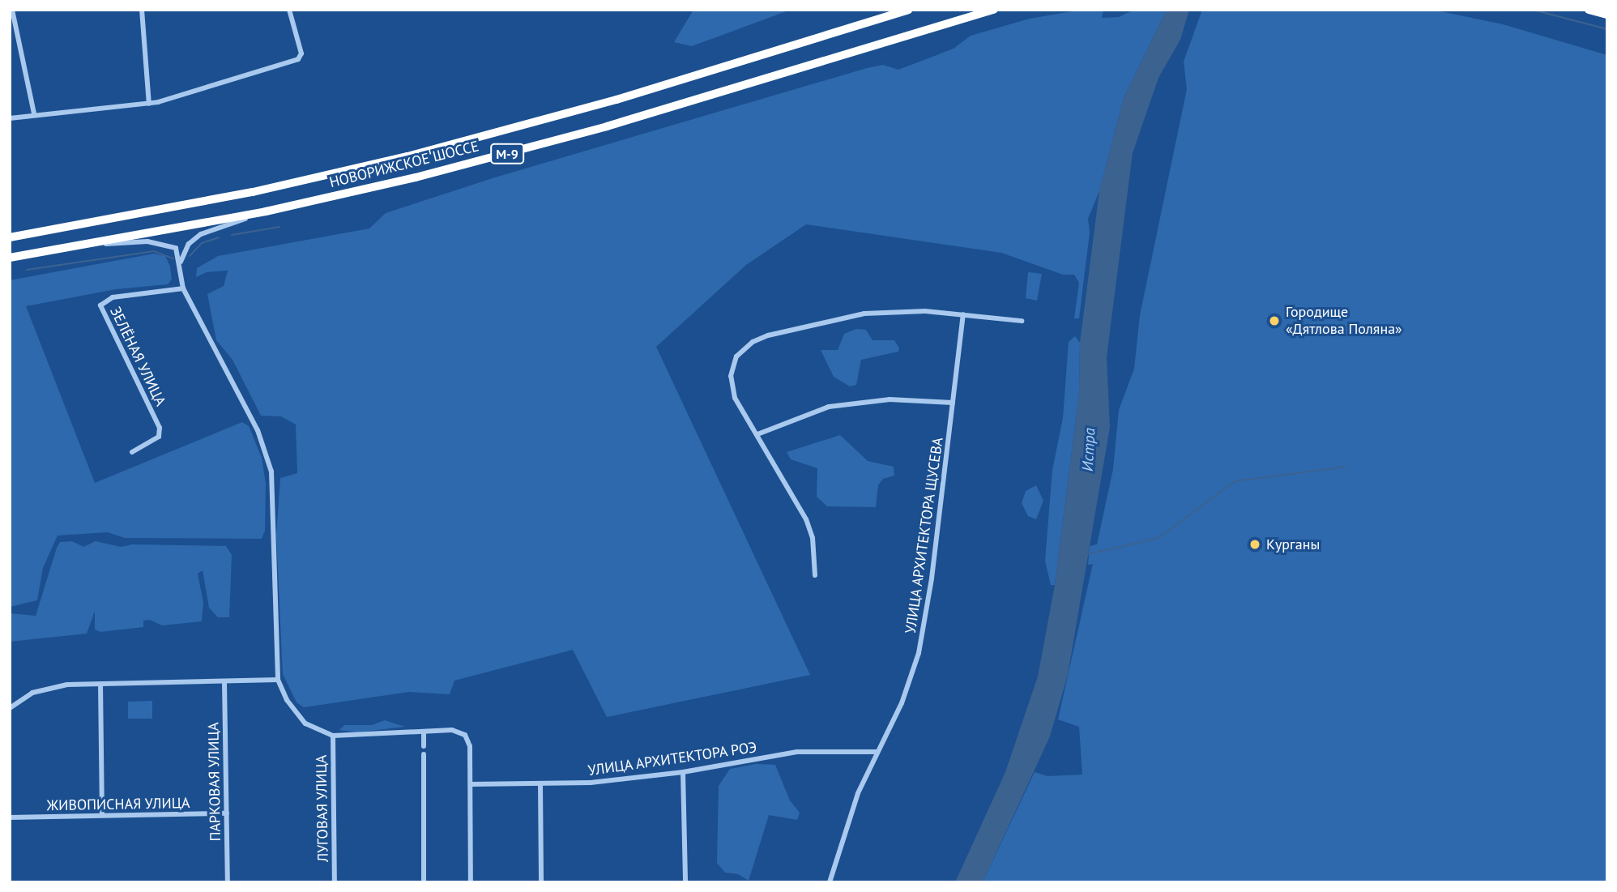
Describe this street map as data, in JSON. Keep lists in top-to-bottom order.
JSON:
{
  "streets": {
    "highway": ["М-9", "НОВОРИЖСКОЕ ШОССЕ"],
    "street": [
      "ЗЕЛЁНАЯ УЛИЦА",
      "УЛИЦА АРХИТЕКТОРА ЩУСЕВА",
      "УЛИЦА АРХИТЕКТОРА РОЭ",
      "ПАРКОВАЯ УЛИЦА",
      "ЖИВОПИСНАЯ УЛИЦА",
      "ЛУГОВАЯ УЛИЦА"
    ]
  },
  "crossings": [
    ["УЛИЦА АРХИТЕКТОРА ЩУСЕВА", "УЛИЦА АРХИТЕКТОРА РОЭ"],
    ["ПАРКОВАЯ УЛИЦА", "ЖИВОПИСНАЯ УЛИЦА"]
  ],
  "water": ["Истра"],
  "places": ["Городище «Дятлова Поляна»", "Курганы"]
}
